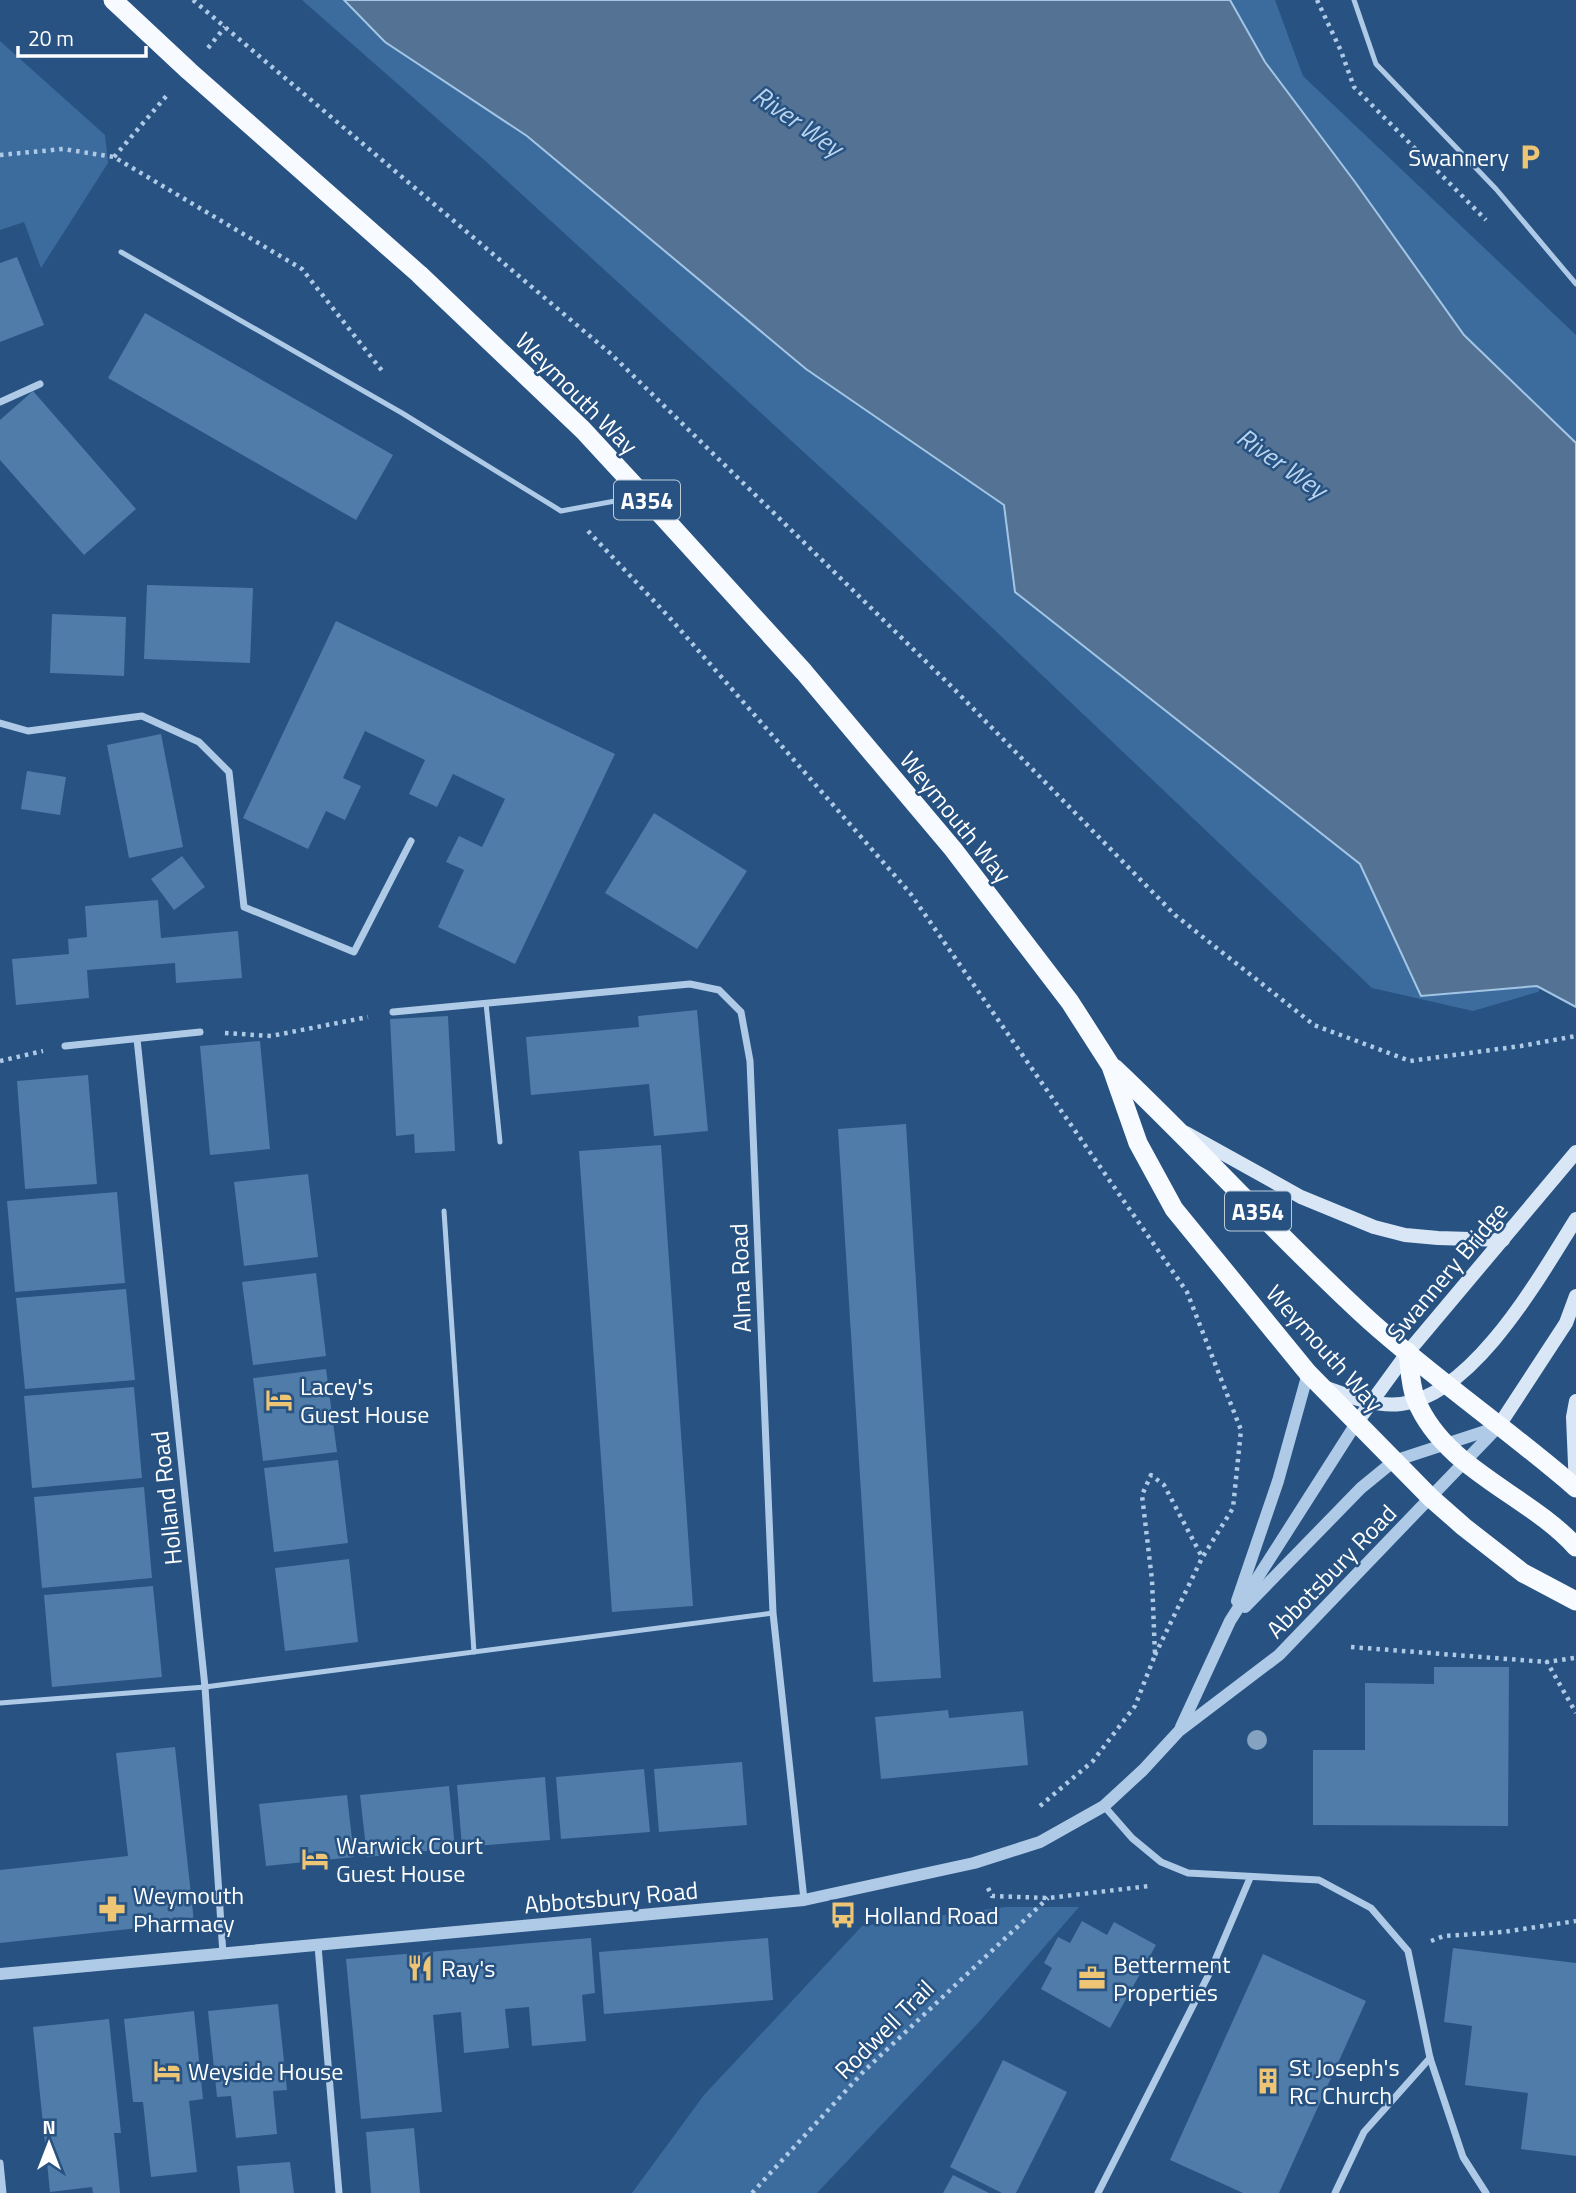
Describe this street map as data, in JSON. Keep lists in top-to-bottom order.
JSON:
{
  "streets": {
    "highway": ["Weymouth Way", "A354"],
    "main road": ["Swannery Bridge"],
    "street": ["Alma Road", "Holland Road", "Abbotsbury Road"],
    "path": ["Rodwell Trail"]
  },
  "crossings": [
    ["Weymouth Way", "A354"],
    ["Weymouth Way", "Swannery Bridge"],
    ["Weymouth Way", "Abbotsbury Road"],
    ["A354", "Swannery Bridge"],
    ["A354", "Abbotsbury Road"],
    ["Swannery Bridge", "Abbotsbury Road"],
    ["Alma Road", "Abbotsbury Road"],
    ["Holland Road", "Abbotsbury Road"]
  ],
  "water": ["River Wey"],
  "places": {
    "parking": ["Swannery"],
    "hotel": ["Lacey's Guest House", "Warwick Court Guest House", "Weyside House"],
    "pharmacy": ["Weymouth Pharmacy"],
    "bus stop": ["Holland Road"],
    "restaurant": ["Ray's"],
    "office": ["Betterment Properties"],
    "building": ["St Joseph's RC Church"]
  },
  "scale_bar": "20 m",
  "north": "top"
}
